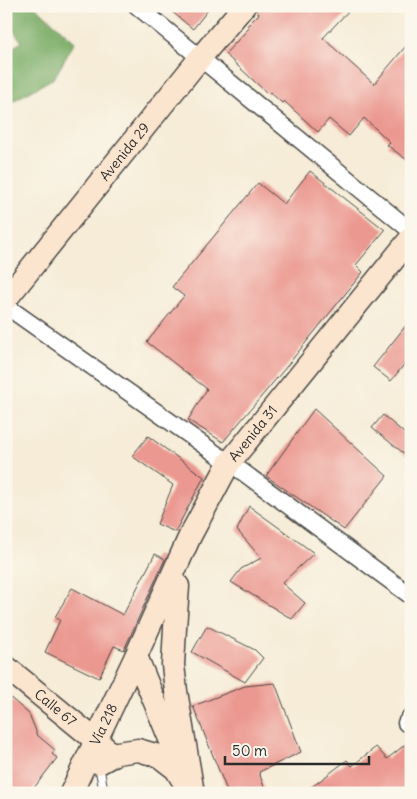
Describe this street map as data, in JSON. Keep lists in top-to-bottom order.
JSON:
{
  "streets": {
    "main road": [
      "Avenida 29",
      "Avenida 31",
      "Calle 67",
      "Vía 218"
    ]
  },
  "crossings": [
    ["Avenida 31", "Vía 218"],
    ["Calle 67", "Vía 218"]
  ],
  "scale_bar": "50 m"
}
